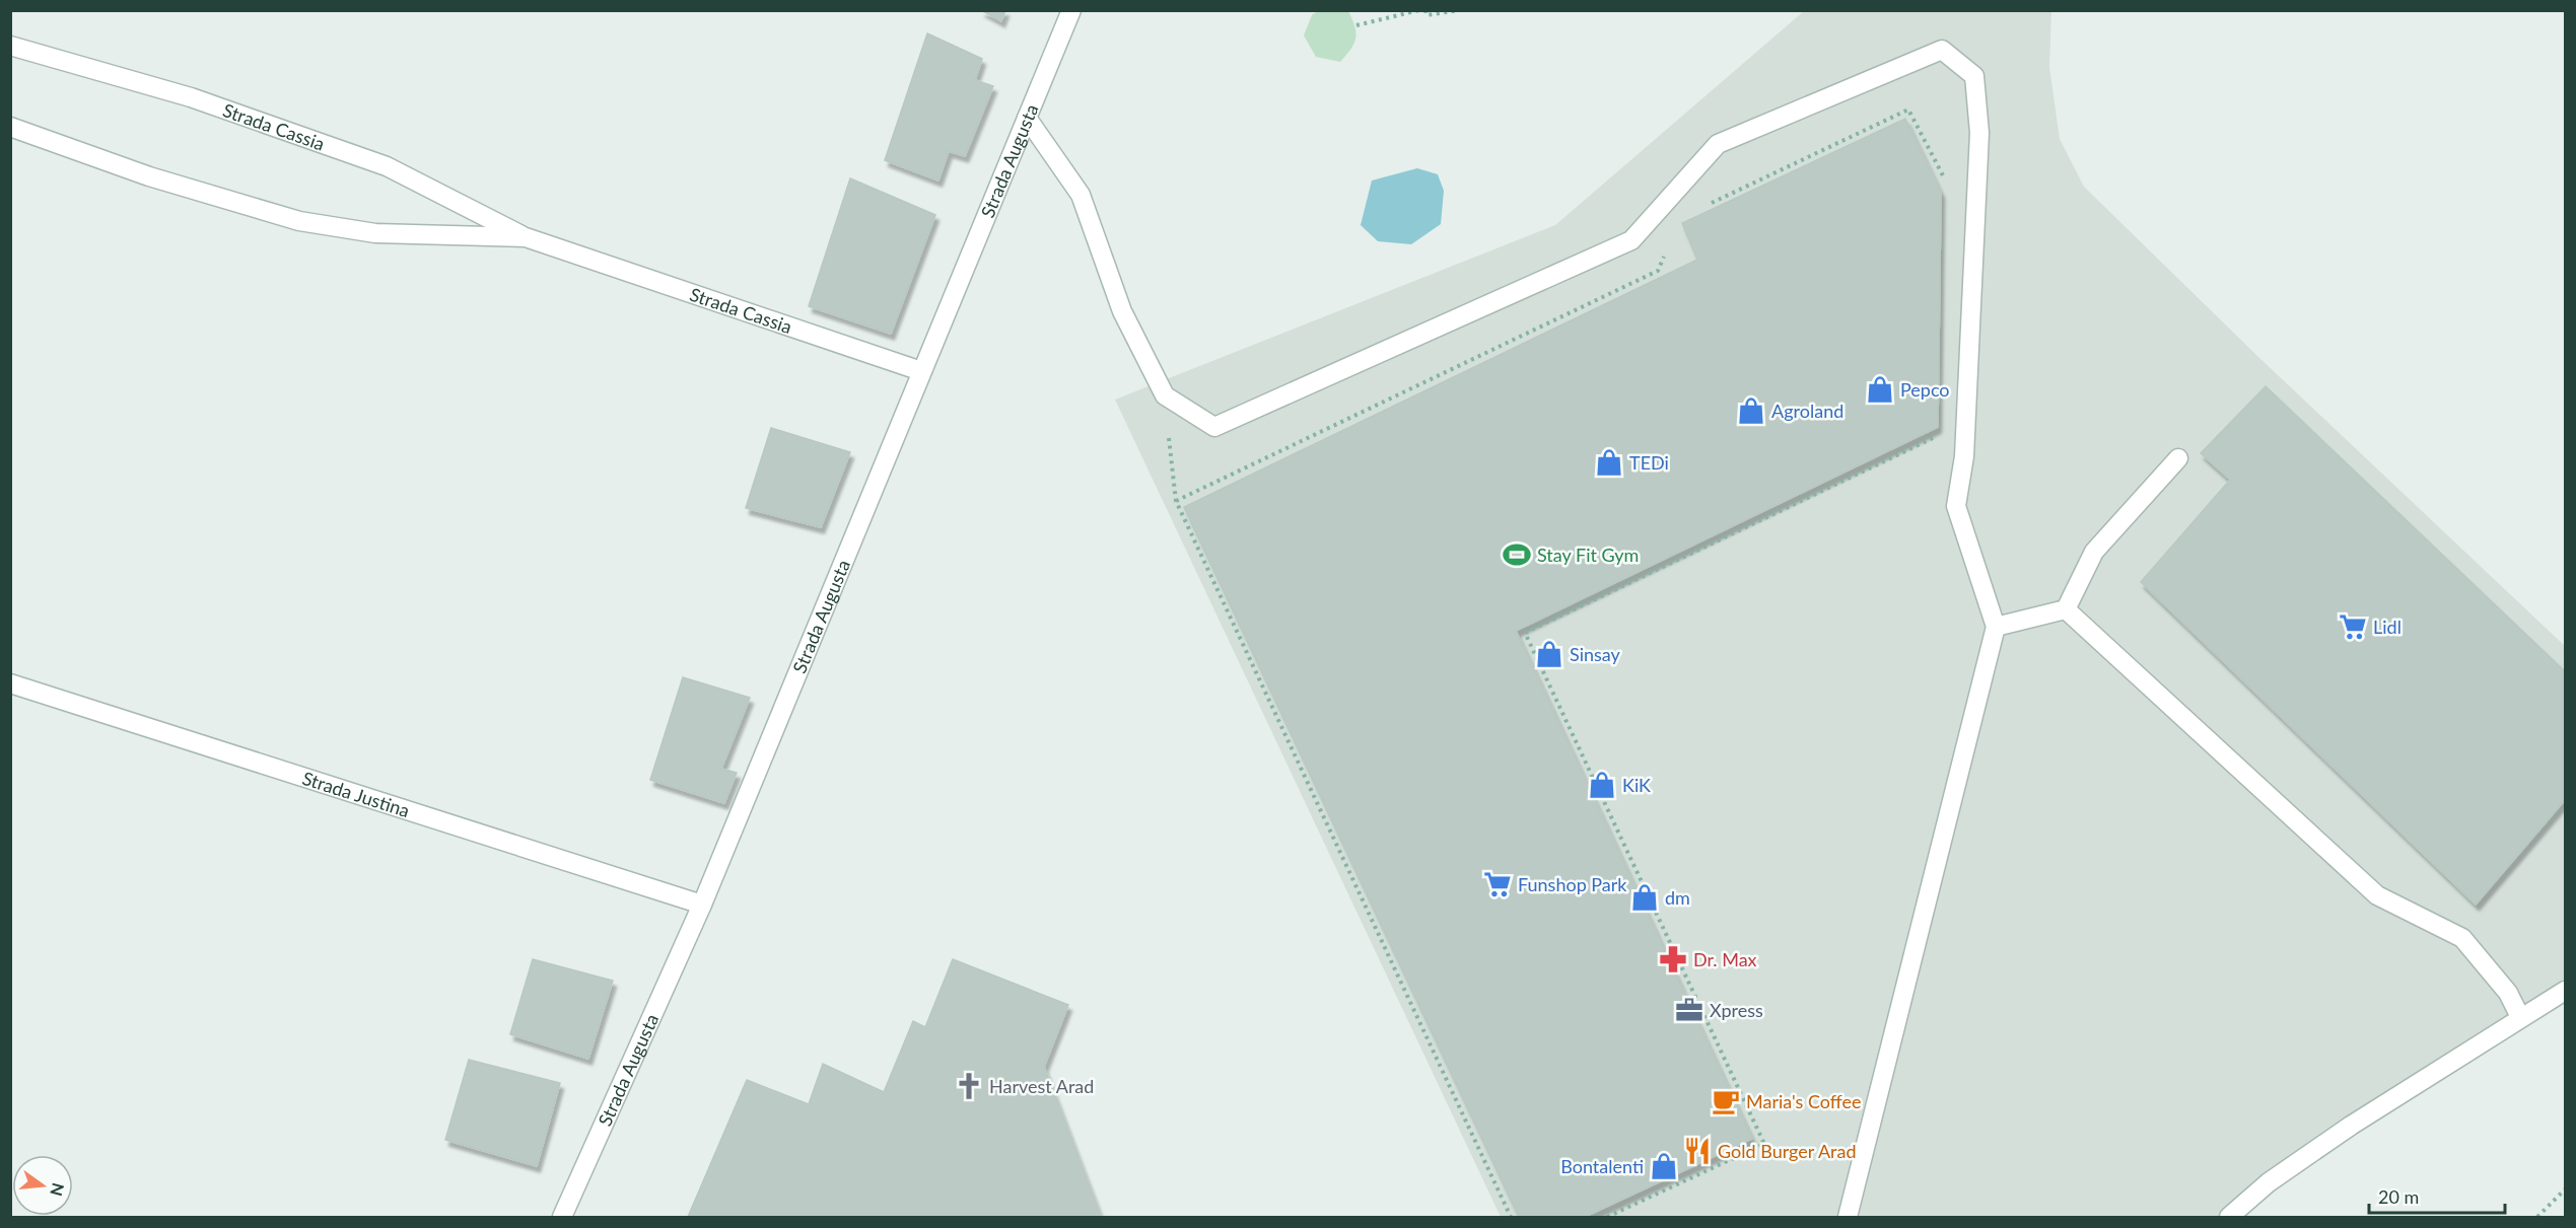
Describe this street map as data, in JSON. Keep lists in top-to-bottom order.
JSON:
{
  "streets": {
    "street": ["Strada Cassia", "Strada Augusta", "Strada Justina"]
  },
  "crossings": [
    ["Strada Cassia", "Strada Augusta"],
    ["Strada Augusta", "Strada Justina"]
  ],
  "places": {
    "shop": [
      "Pepco",
      "Agroland",
      "TEDi",
      "Sinsay",
      "KiK",
      "dm",
      "Bontalenti"
    ],
    "sports": ["Stay Fit Gym"],
    "supermarket": ["Lidl", "Funshop Park"],
    "pharmacy": ["Dr. Max"],
    "office": ["Xpress"],
    "church": ["Harvest Arad"],
    "cafe": ["Maria's Coffee"],
    "restaurant": ["Gold Burger Arad"]
  },
  "scale_bar": "20 m",
  "north": "right"
}
